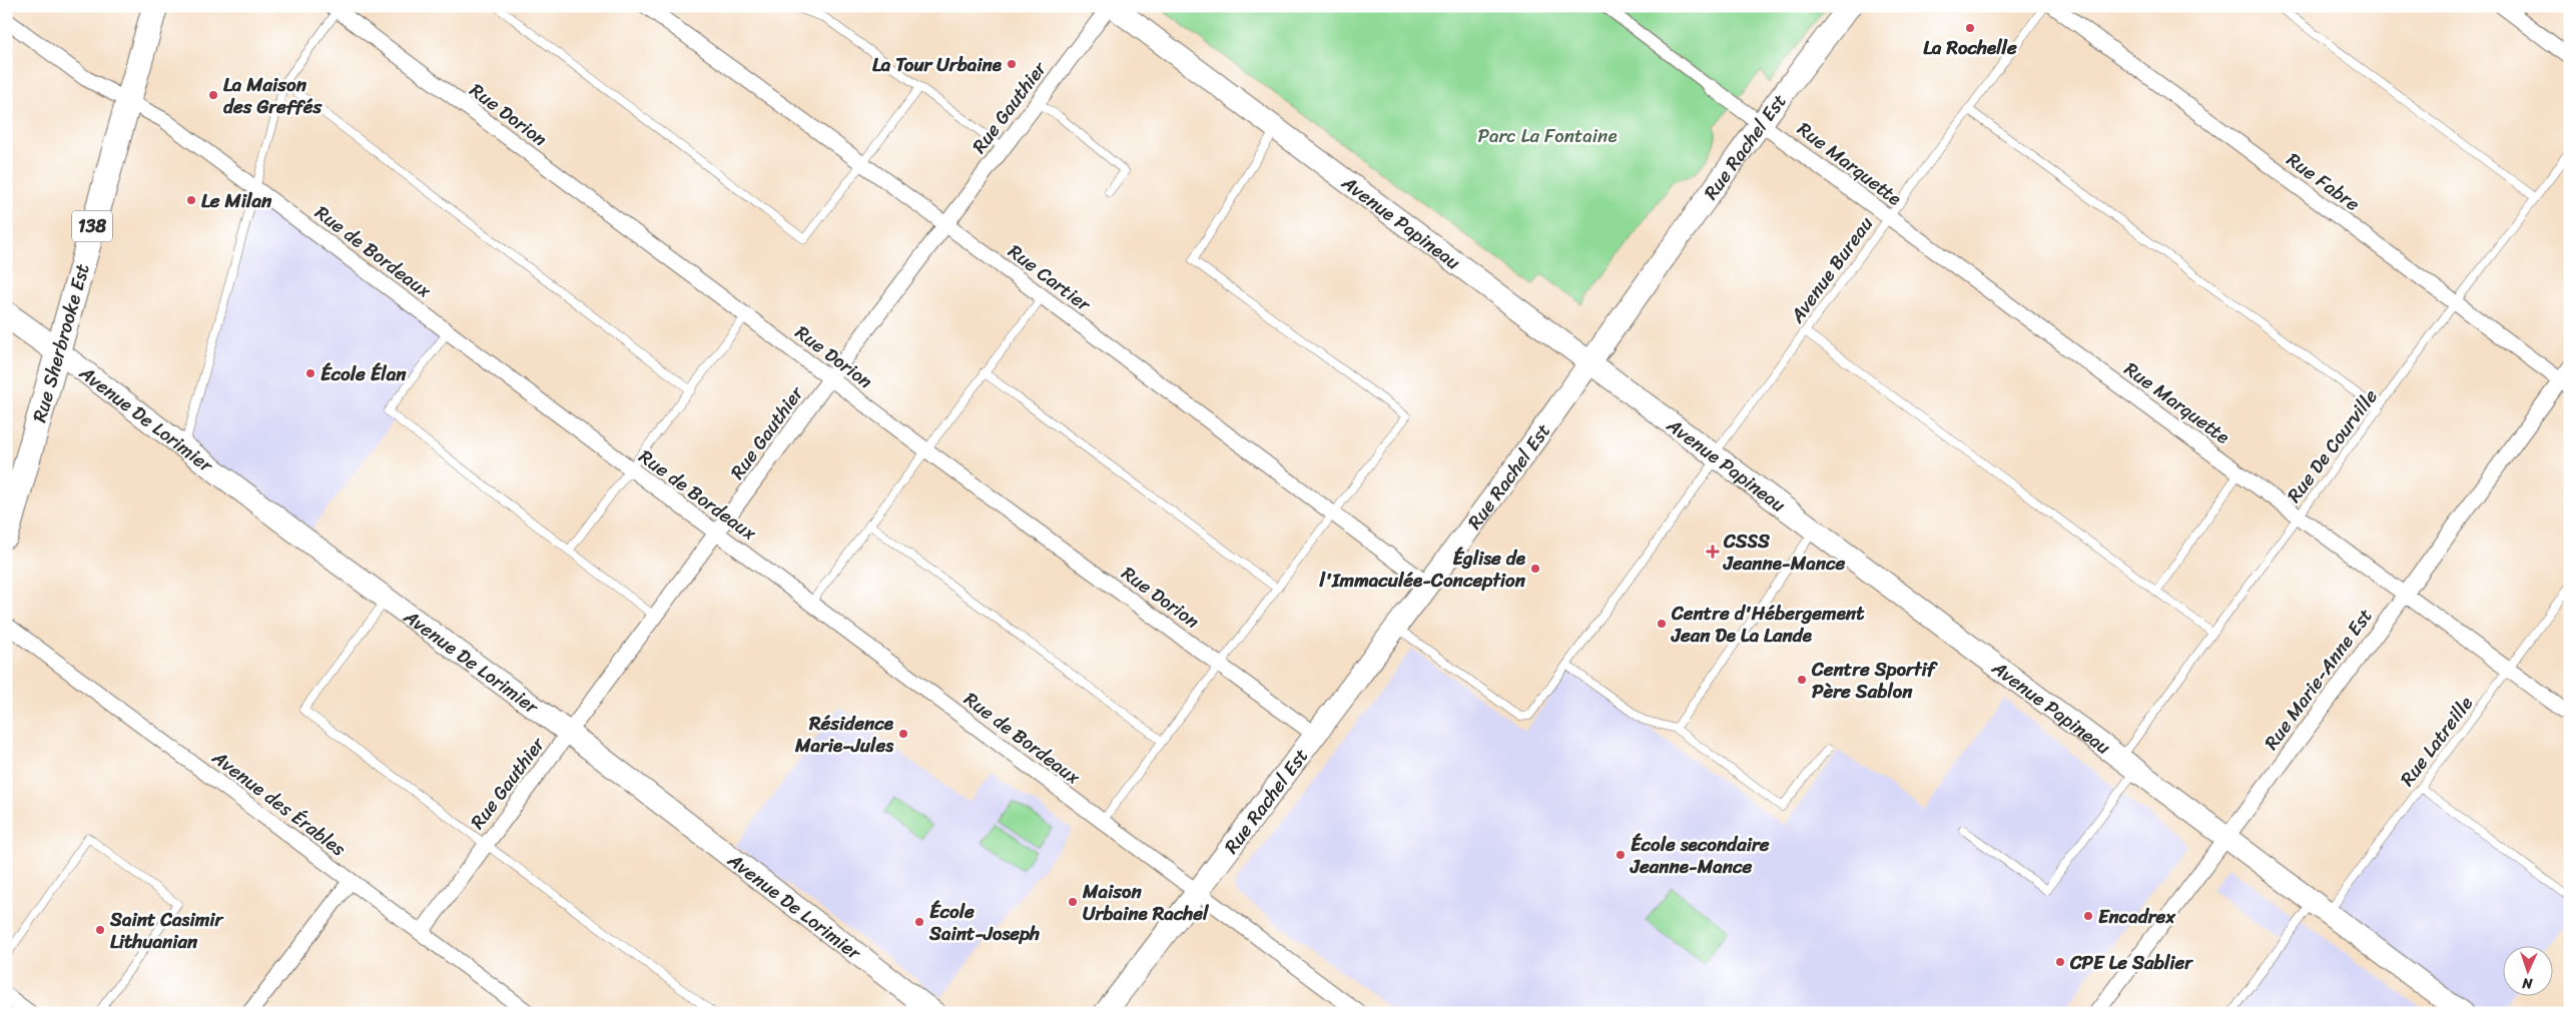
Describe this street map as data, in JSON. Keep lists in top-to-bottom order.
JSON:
{
  "streets": {
    "main road": [
      "Rue Rachel Est",
      "Avenue Papineau",
      "138",
      "Rue Sherbrooke Est",
      "Avenue De Lorimier"
    ],
    "street": [
      "Rue Gauthier",
      "Rue Dorion",
      "Rue Marquette",
      "Rue Fabre",
      "Rue de Bordeaux",
      "Rue Cartier",
      "Rue Marie-Anne Est",
      "Avenue des Érables"
    ],
    "lane": ["Avenue Bureau", "Rue De Courville", "Rue Latreille"]
  },
  "crossings": [
    ["Rue Gauthier", "Rue Dorion"],
    ["Rue Gauthier", "Avenue Papineau"],
    ["Rue Gauthier", "Rue de Bordeaux"],
    ["Rue Gauthier", "Rue Cartier"],
    ["Rue Gauthier", "Avenue De Lorimier"],
    ["Rue Gauthier", "Avenue des Érables"],
    ["Rue Dorion", "Rue Rachel Est"],
    ["Rue Rachel Est", "Rue Marquette"],
    ["Rue Rachel Est", "Avenue Papineau"],
    ["Rue Rachel Est", "Rue de Bordeaux"],
    ["Rue Rachel Est", "Avenue Bureau"],
    ["Rue Rachel Est", "Rue Cartier"],
    ["Rue Marquette", "Avenue Bureau"],
    ["Rue Marquette", "Rue De Courville"],
    ["Rue Marquette", "Rue Marie-Anne Est"],
    ["Rue Marquette", "Rue Latreille"],
    ["Rue Fabre", "Rue De Courville"],
    ["Rue Fabre", "Rue Marie-Anne Est"],
    ["Avenue Papineau", "Avenue Bureau"],
    ["Avenue Papineau", "Rue De Courville"],
    ["Avenue Papineau", "Rue Marie-Anne Est"],
    ["Avenue Papineau", "Rue Latreille"],
    ["Rue de Bordeaux", "Rue Sherbrooke Est"],
    ["Rue Sherbrooke Est", "Avenue De Lorimier"]
  ],
  "parks": ["Parc La Fontaine"],
  "places": {
    "other": [
      "La Rochelle",
      "La Tour Urbaine",
      "La Maison des Greffés",
      "Le Milan",
      "École Élan",
      "Église de l'Immaculée-Conception",
      "Centre d'Hébergement Jean De La Lande",
      "Centre Sportif Père Sablon",
      "Résidence Marie-Jules",
      "École secondaire Jeanne-Mance",
      "Maison Urbaine Rachel",
      "Encadrex",
      "École Saint-Joseph",
      "Saint Casimir Lithuanian",
      "CPE Le Sablier"
    ],
    "health": ["CSSS Jeanne-Mance"]
  },
  "north": "bottom"
}
